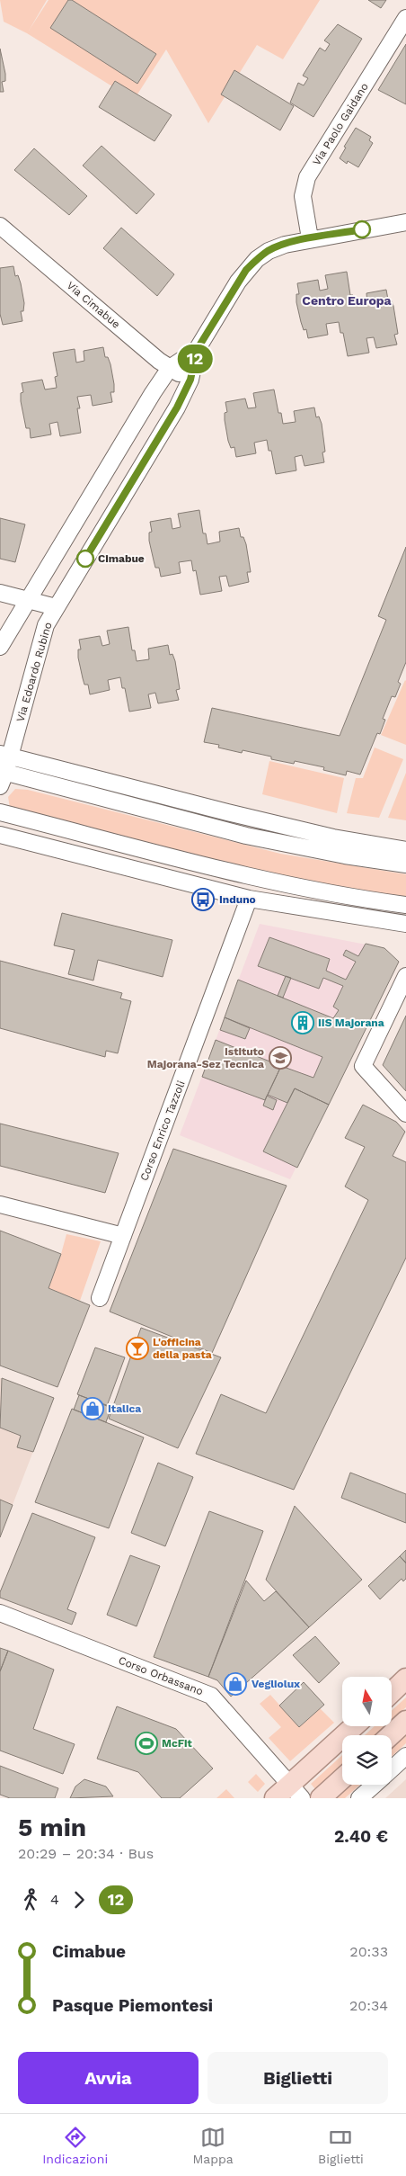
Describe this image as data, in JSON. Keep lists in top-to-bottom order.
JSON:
{
  "streets": {
    "main road": ["Corso Orbassano"],
    "street": [
      "Via Paolo Gaidano",
      "Via Cimabue",
      "Via Edoardo Rubino",
      "Corso Enrico Tazzoli"
    ]
  },
  "crossings": [
    ["Via Paolo Gaidano", "Via Edoardo Rubino"],
    ["Via Cimabue", "Via Edoardo Rubino"]
  ],
  "districts": ["Centro Europa"],
  "places": {
    "other": ["Cimabue"],
    "bus stop": ["Induno"],
    "building": ["IIS Majorana"],
    "school or university": ["Istituto Majorana-Sez Tecnica"],
    "bar": ["L'officina della pasta"],
    "shop": ["Italica", "Vegliolux"],
    "sports": ["McFit"]
  },
  "lines": ["bus line 12"],
  "north": "top",
  "page": {
    "on_map": "12",
    "heading": ["5 min", "20:29 – 20:34 · Bus", "2.40 €"],
    "legs": ["4", "12"],
    "list": [
      {
        "name": "Cimabue",
        "value": "20:33"
      },
      {
        "name": "Pasque Piemontesi",
        "value": "20:34"
      }
    ],
    "buttons": ["Avvia", "Biglietti"],
    "tabs": ["Indicazioni", "Mappa", "Biglietti"]
  }
}
